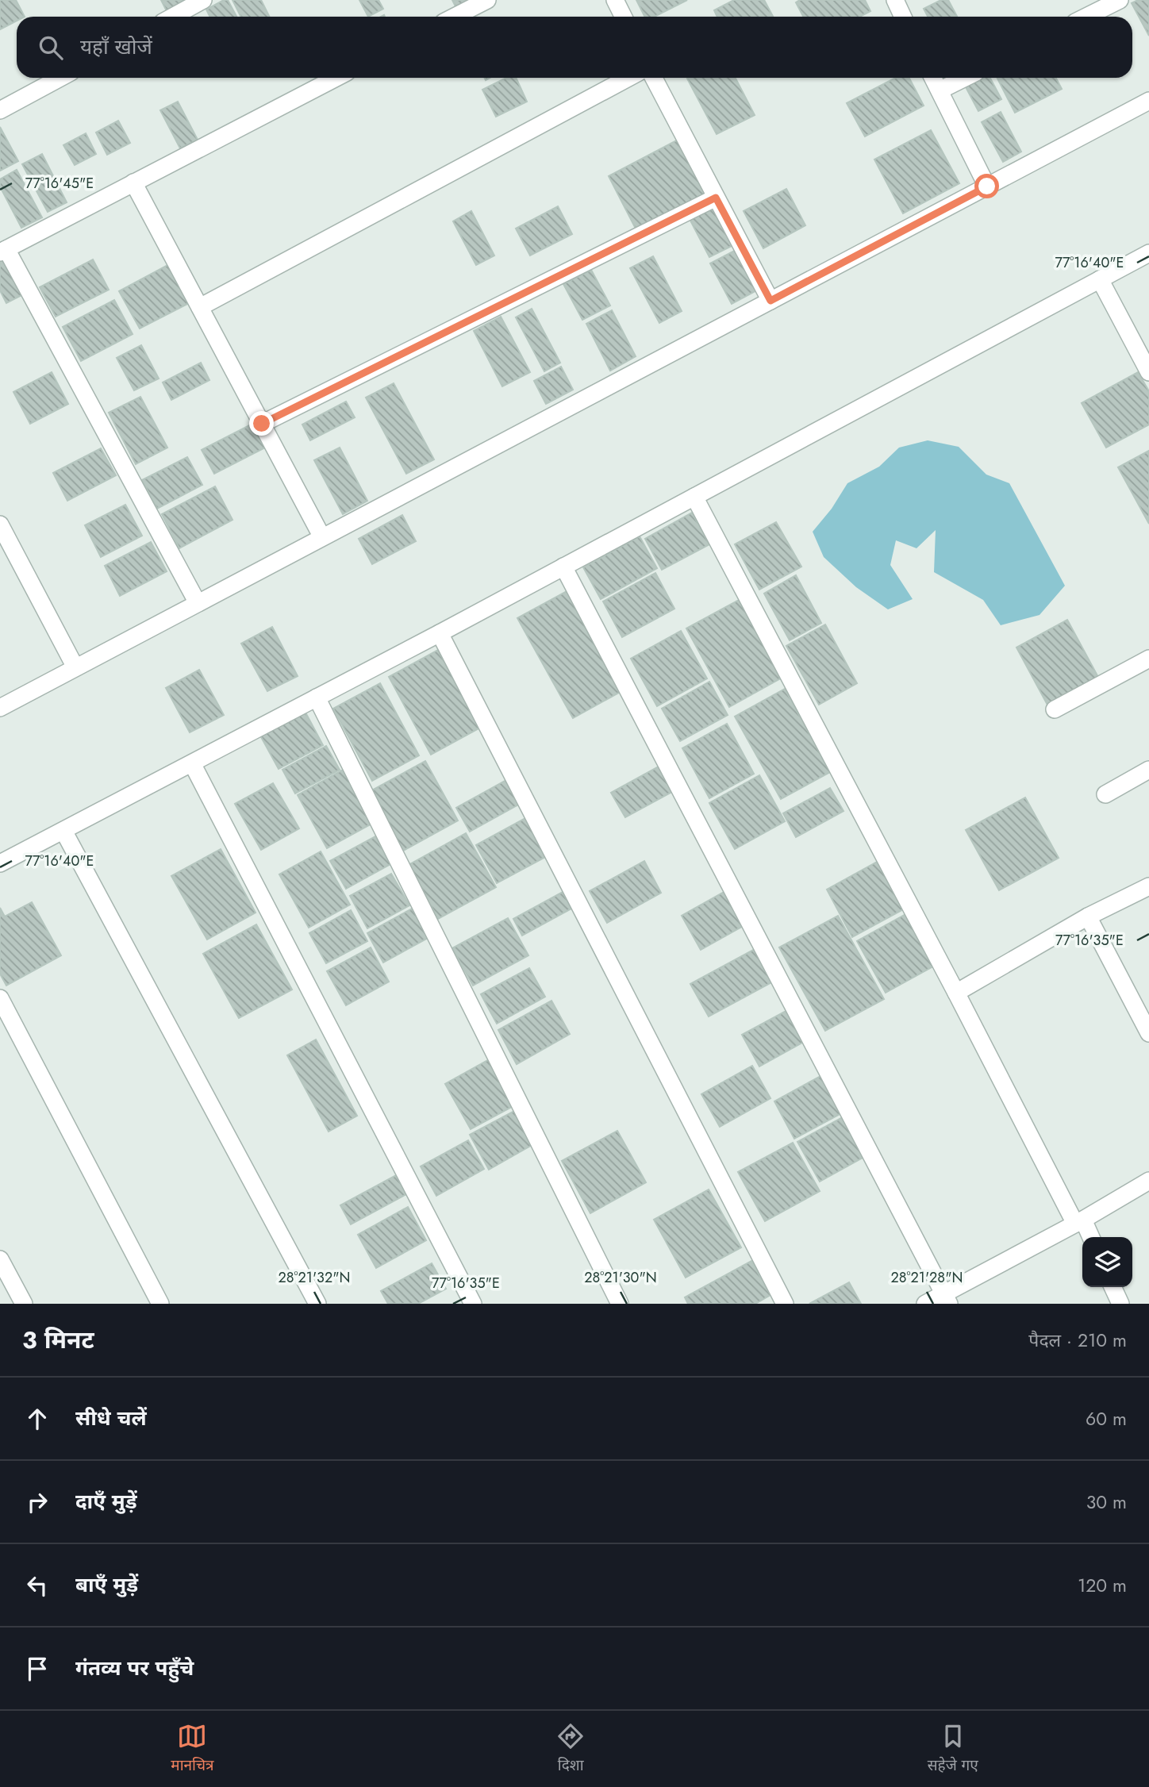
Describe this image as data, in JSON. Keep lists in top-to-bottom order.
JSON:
{
  "page": {
    "search": "यहाँ खोजें",
    "heading": ["3 मिनट", "पैदल · 210 m"],
    "list": [
      ["सीधे चलें", "60 m"],
      ["दाएँ मुड़ें", "30 m"],
      ["बाएँ मुड़ें", "120 m"],
      "गंतव्य पर पहुँचे"
    ],
    "nav": ["मानचित्र", "दिशा", "सहेजे गए"]
  },
  "coordinates": [
    "77°16'45\"E",
    "77°16'40\"E",
    "77°16'35\"E",
    "28°21'32\"N",
    "28°21'30\"N",
    "28°21'28\"N"
  ]
}
